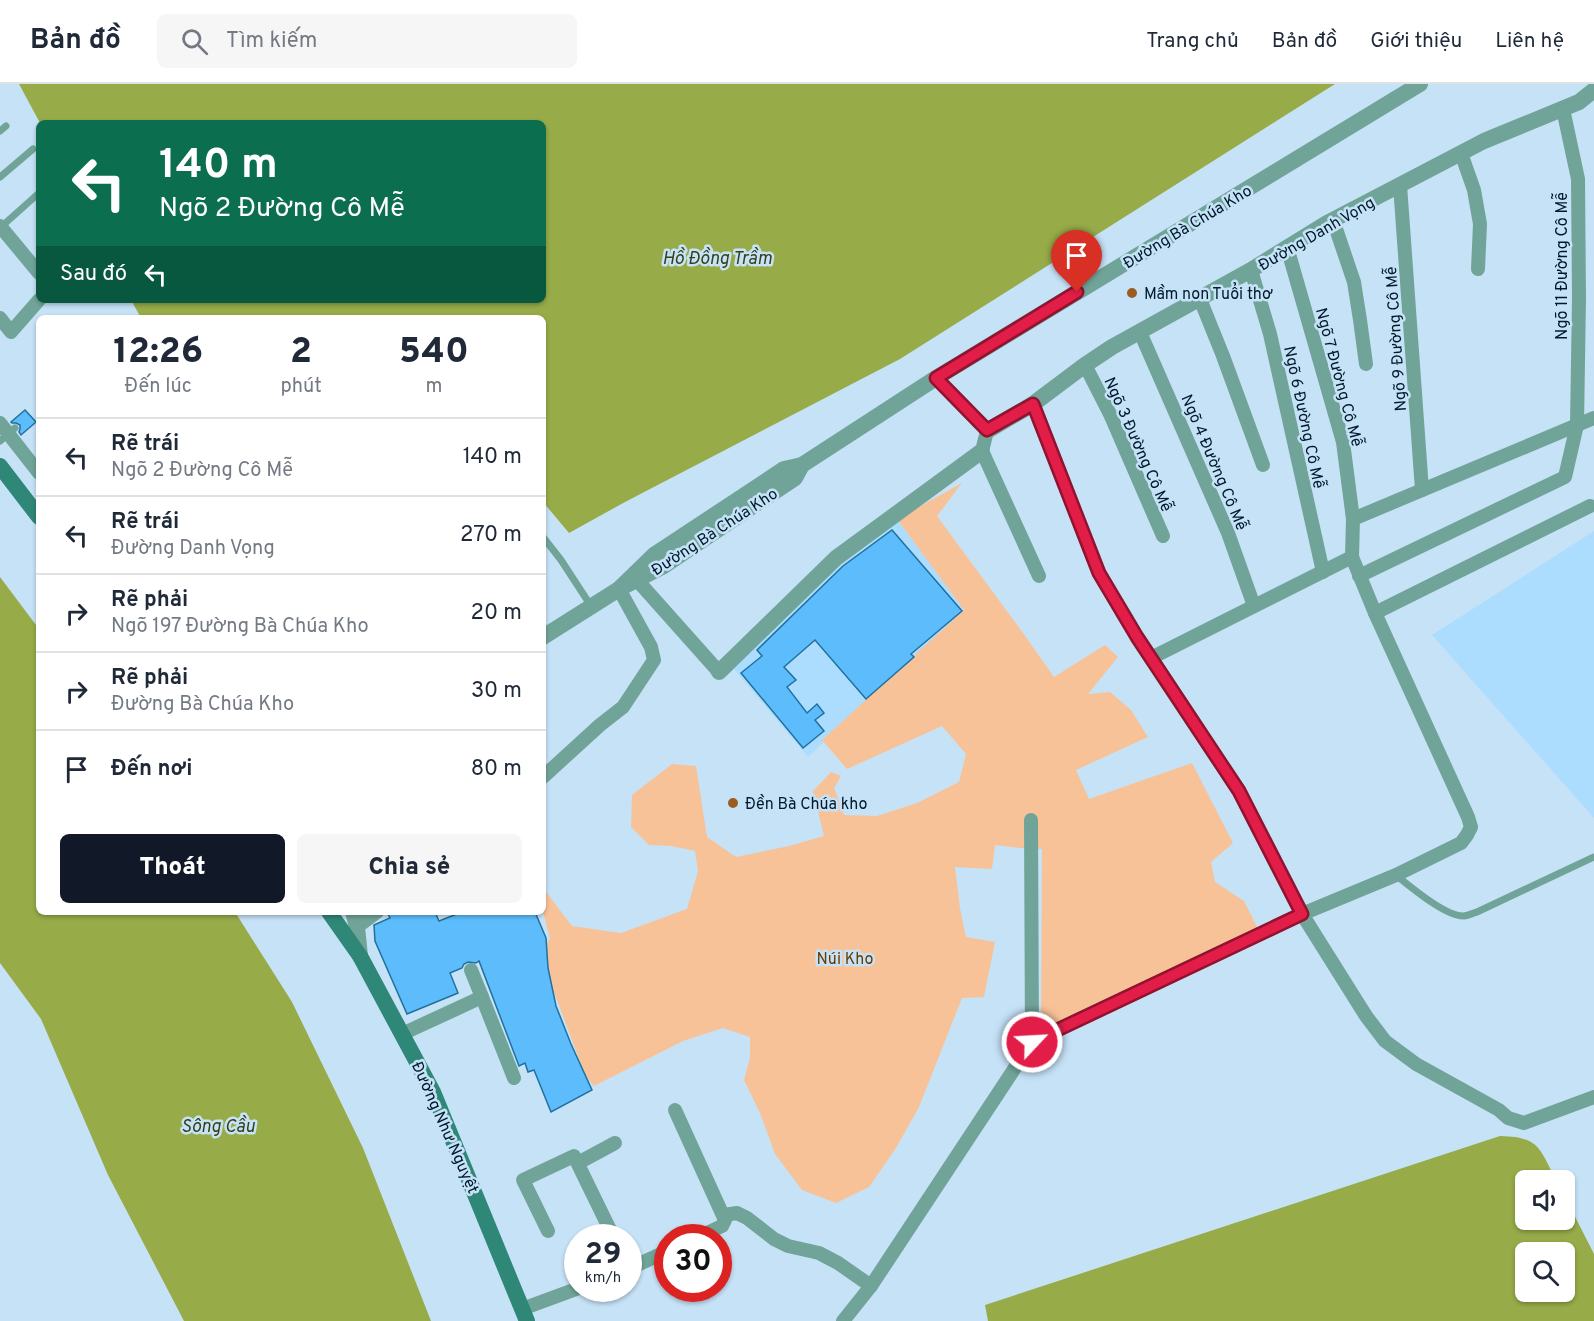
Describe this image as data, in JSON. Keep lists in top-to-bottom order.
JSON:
{
  "streets": {
    "main road": ["Đường Như Nguyệt"],
    "street": [
      "Đường Bà Chúa Kho",
      "Đường Danh Vọng",
      "Ngõ 11 Đường Cô Mễ",
      "Ngõ 9 Đường Cô Mễ",
      "Ngõ 7 Đường Cô Mễ",
      "Ngõ 6 Đường Cô Mễ",
      "Ngõ 3 Đường Cô Mễ",
      "Ngõ 4 Đường Cô Mễ"
    ]
  },
  "crossings": [
    ["Đường Danh Vọng", "Ngõ 11 Đường Cô Mễ"],
    ["Đường Danh Vọng", "Ngõ 9 Đường Cô Mễ"],
    ["Đường Danh Vọng", "Ngõ 7 Đường Cô Mễ"],
    ["Đường Danh Vọng", "Ngõ 6 Đường Cô Mễ"],
    ["Đường Danh Vọng", "Ngõ 3 Đường Cô Mễ"],
    ["Đường Danh Vọng", "Ngõ 4 Đường Cô Mễ"]
  ],
  "water": ["Hồ Đồng Trầm", "Sông Cầu"],
  "parks": ["Núi Kho"],
  "places": ["Mầm non Tuổi thơ", "Đền Bà Chúa kho"],
  "page": {
    "header": "Bản đồ",
    "search": "Tìm kiếm",
    "nav": [
      "Trang chủ",
      "Bản đồ",
      "Giới thiệu",
      "Liên hệ"
    ],
    "turn": ["140 m", "Ngõ 2 Đường Cô Mễ"],
    "then": "Sau đó",
    "eta": [
      "12:26",
      "Đến lúc",
      "2",
      "phút",
      "540",
      "m"
    ],
    "list": [
      {
        "name": "Rẽ trái",
        "note": "Ngõ 2 Đường Cô Mễ",
        "value": "140 m"
      },
      {
        "name": "Rẽ trái",
        "note": "Đường Danh Vọng",
        "value": "270 m"
      },
      {
        "name": "Rẽ phải",
        "note": "Ngõ 197 Đường Bà Chúa Kho",
        "value": "20 m"
      },
      {
        "name": "Rẽ phải",
        "note": "Đường Bà Chúa Kho",
        "value": "30 m"
      },
      {
        "name": "Đến nơi",
        "value": "80 m"
      }
    ],
    "buttons": ["Thoát", "Chia sẻ"],
    "speed": "29 km/h",
    "limit": "30"
  }
}
